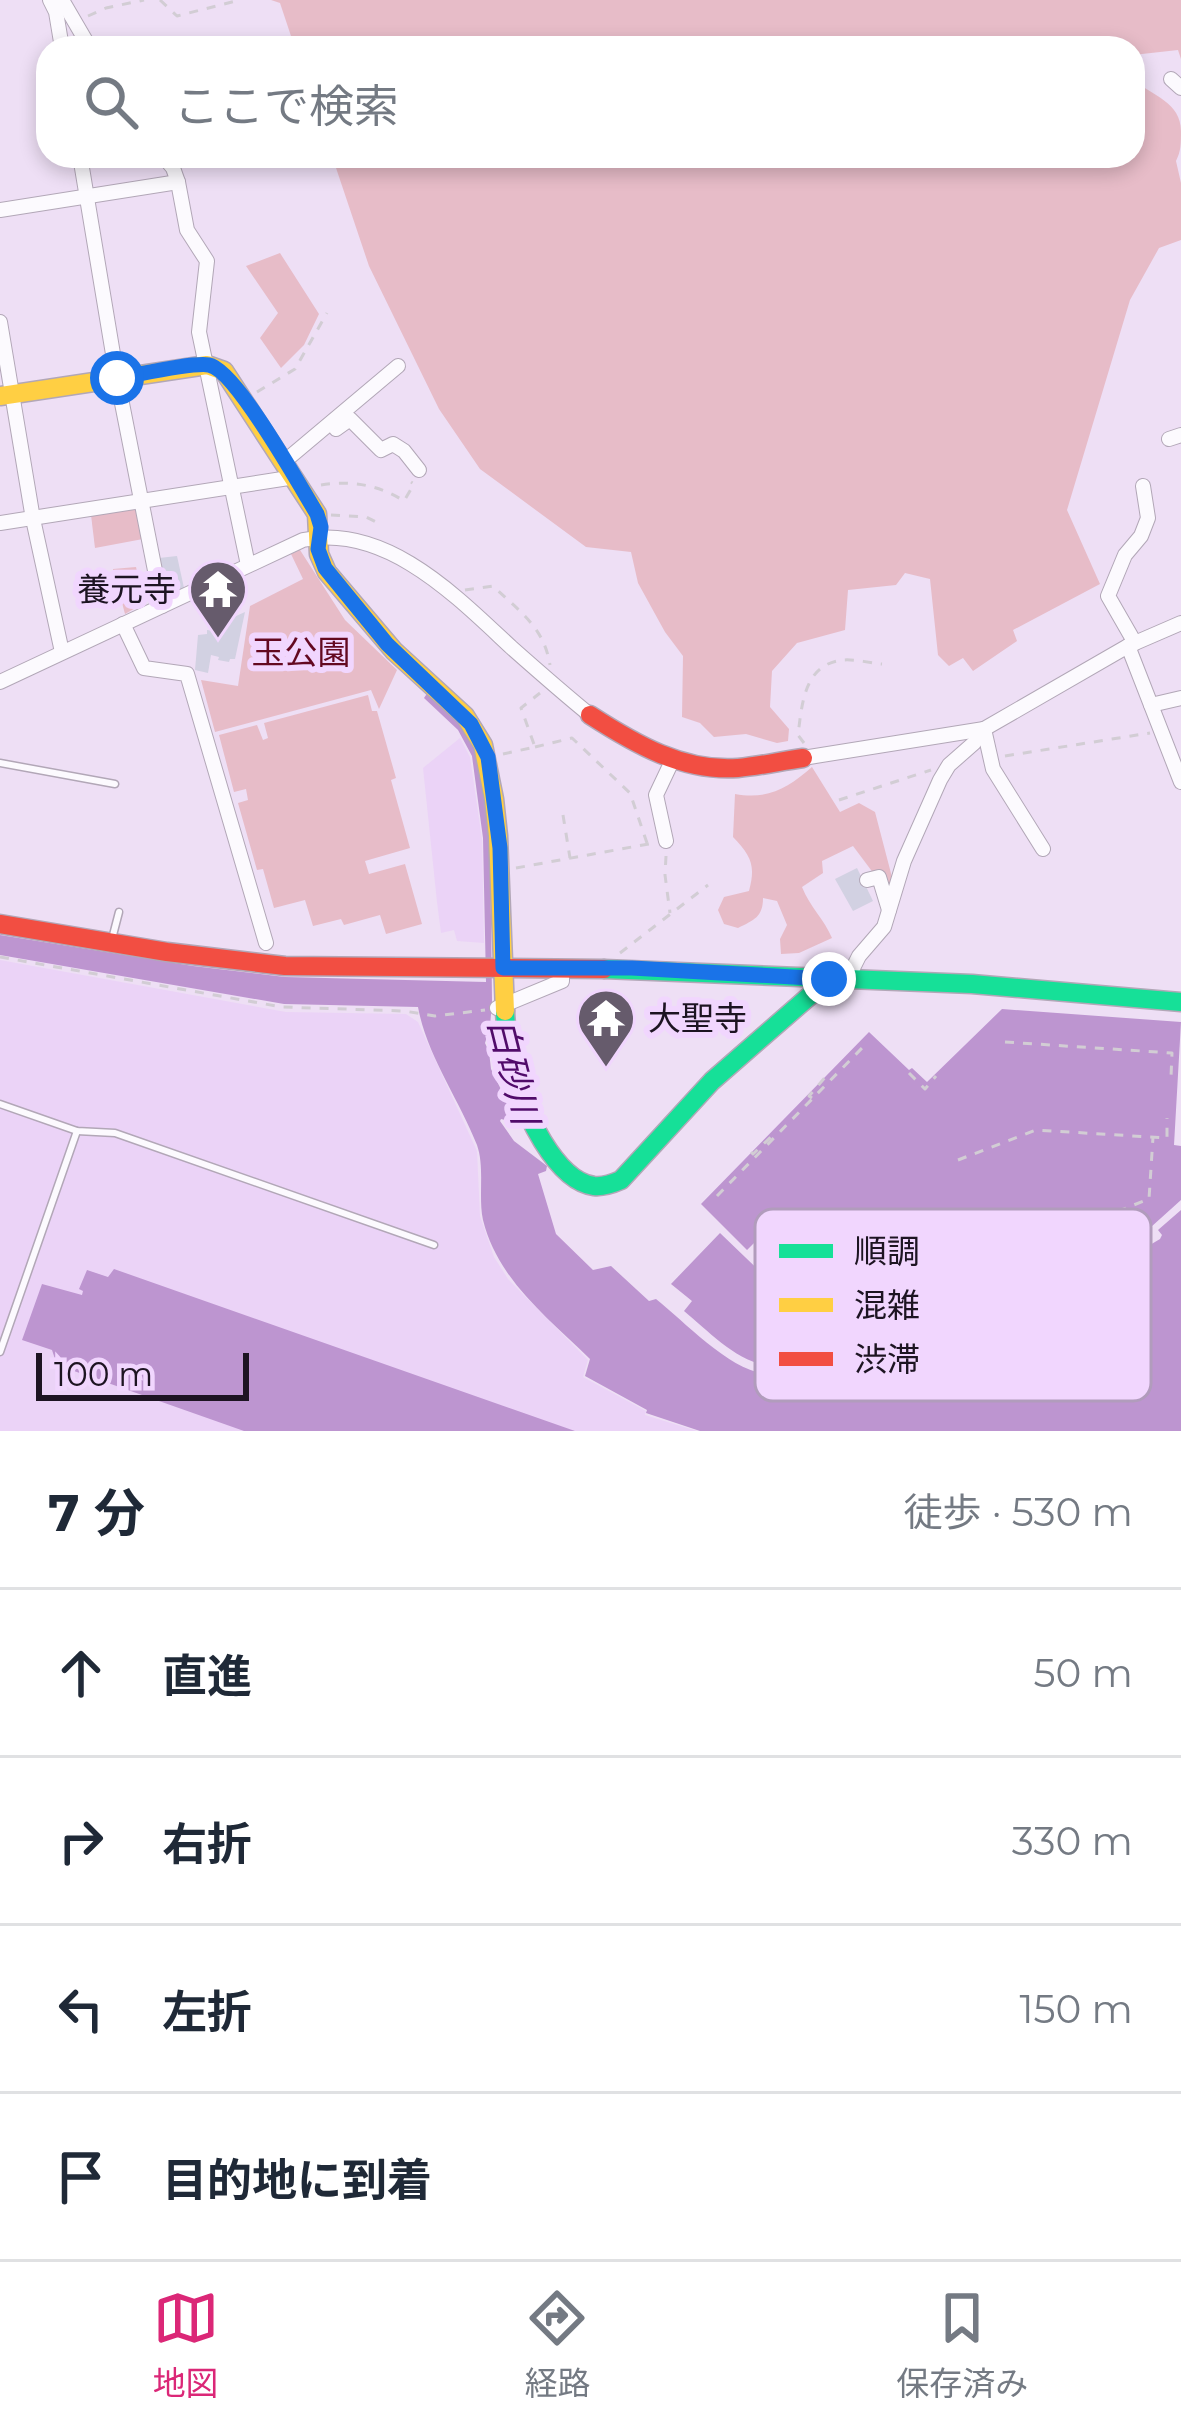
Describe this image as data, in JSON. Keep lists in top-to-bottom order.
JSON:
{
  "water": ["白砂川"],
  "parks": ["玉公園"],
  "places": {
    "temple": ["養元寺", "大聖寺"]
  },
  "legend": ["順調", "混雑", "渋滞"],
  "scale_bar": "100 m",
  "page": {
    "search": "ここで検索",
    "scale": "100 m",
    "heading": ["7 分", "徒歩 · 530 m"],
    "list": [
      ["直進", "50 m"],
      ["右折", "330 m"],
      ["左折", "150 m"],
      "目的地に到着"
    ],
    "nav": ["地図", "経路", "保存済み"]
  }
}
